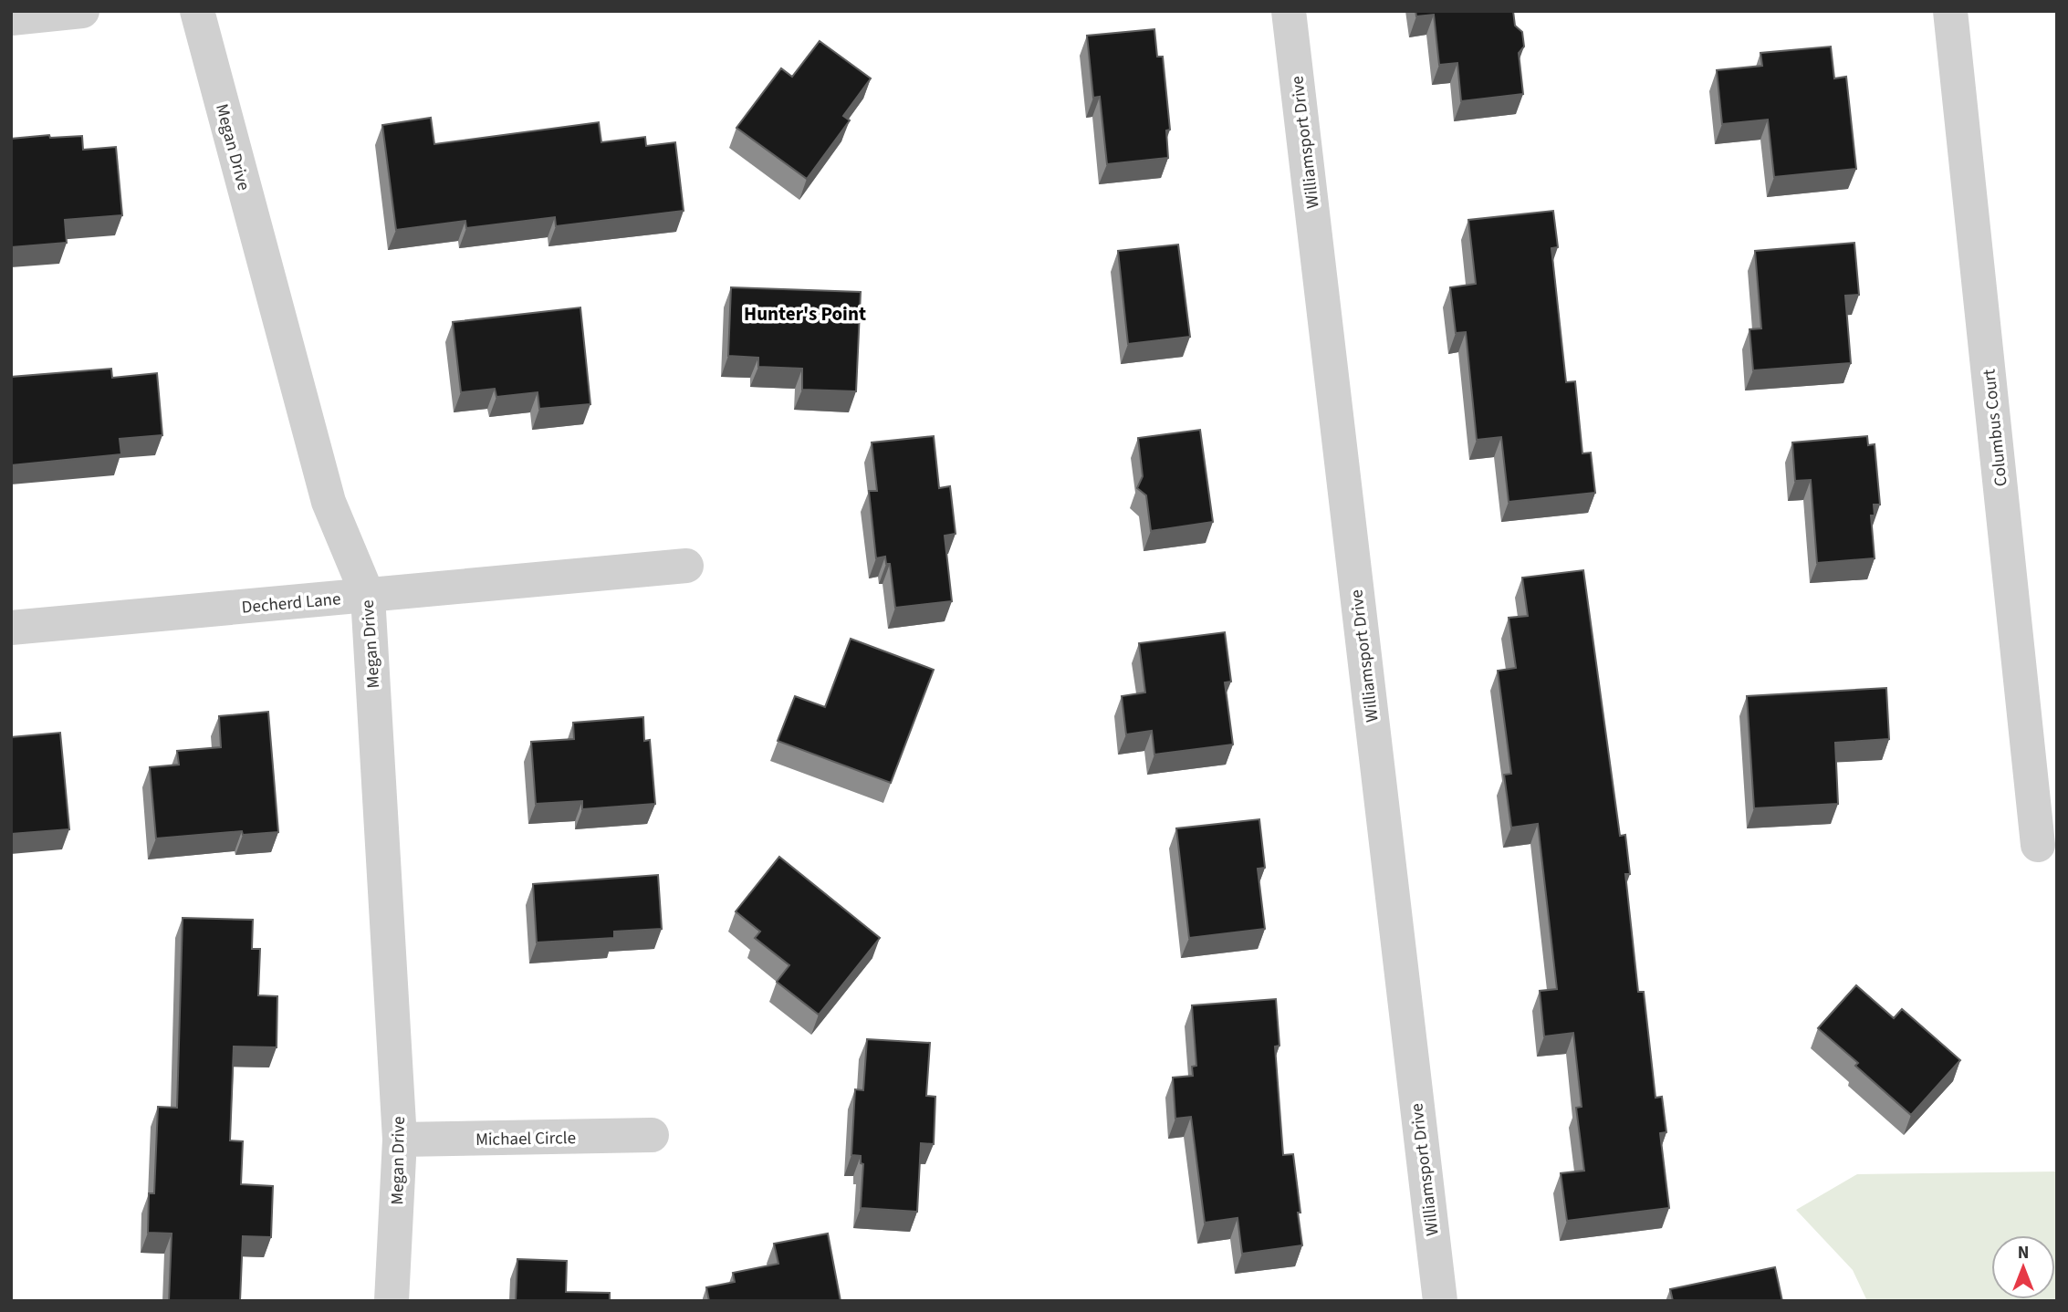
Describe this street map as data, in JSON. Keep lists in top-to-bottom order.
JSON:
{
  "streets": {
    "street": [
      "Williamsport Drive",
      "Megan Drive",
      "Columbus Court",
      "Decherd Lane",
      "Michael Circle"
    ]
  },
  "crossings": [
    ["Megan Drive", "Decherd Lane"],
    ["Megan Drive", "Michael Circle"]
  ],
  "districts": ["Hunter's Point"],
  "north": "top"
}
